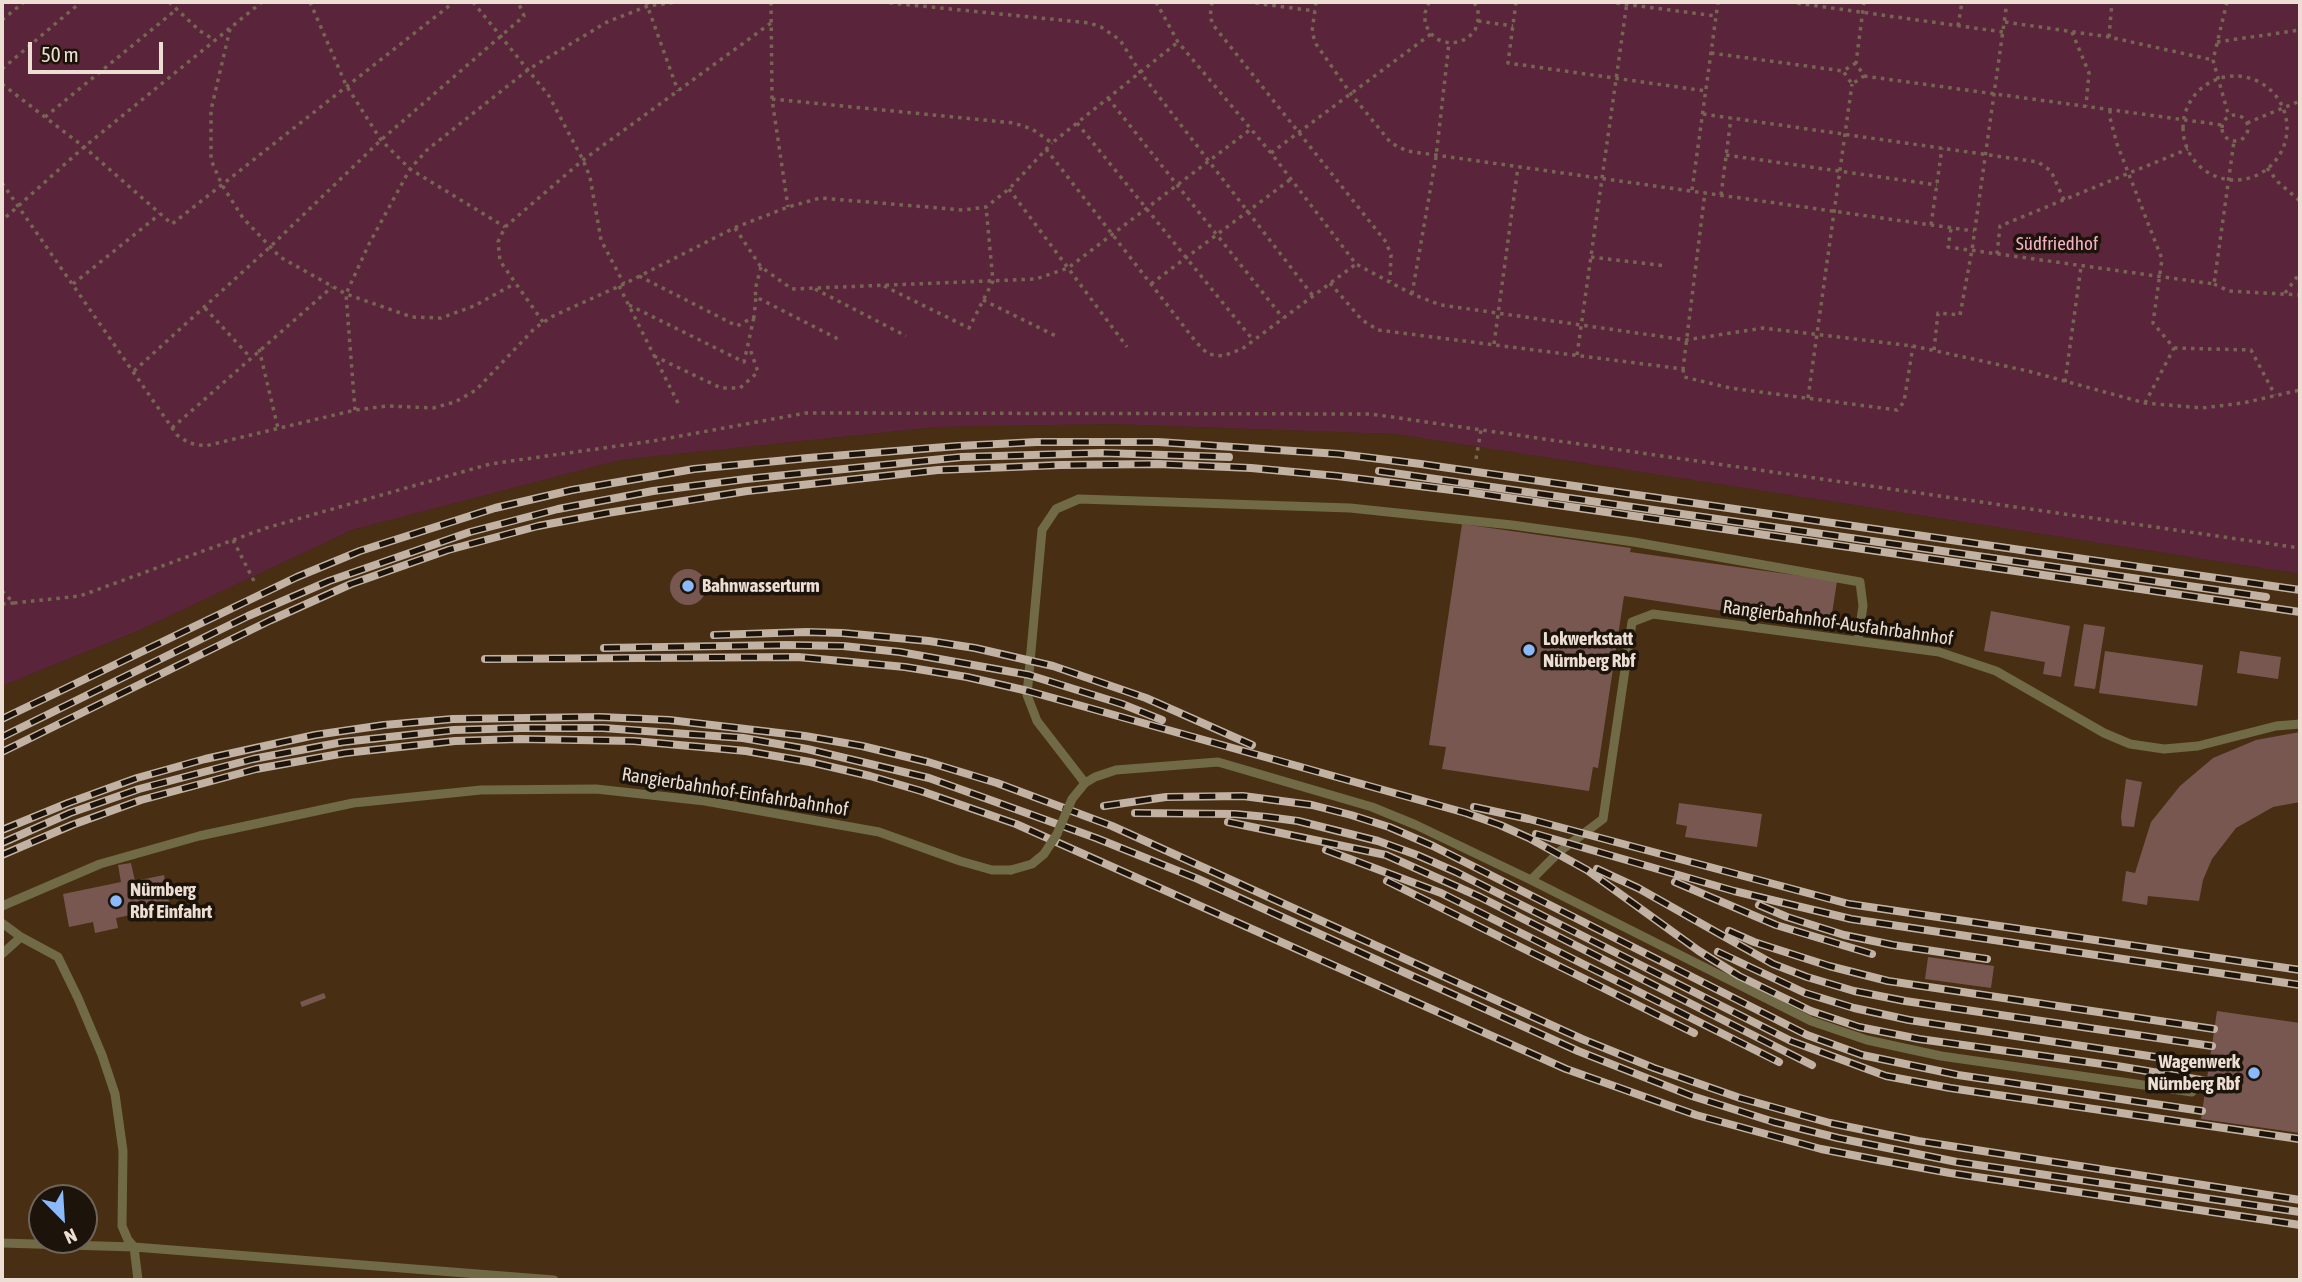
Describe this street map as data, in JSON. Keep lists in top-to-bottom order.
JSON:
{
  "streets": {
    "lane": ["Rangierbahnhof-Ausfahrbahnhof", "Rangierbahnhof-Einfahrbahnhof"]
  },
  "parks": ["Südfriedhof"],
  "places": [
    "Bahnwasserturm",
    "Lokwerkstatt Nürnberg Rbf",
    "Nürnberg Rbf Einfahrt",
    "Wagenwerk Nürnberg Rbf"
  ],
  "scale_bar": "50 m",
  "north": "bottom right"
}
